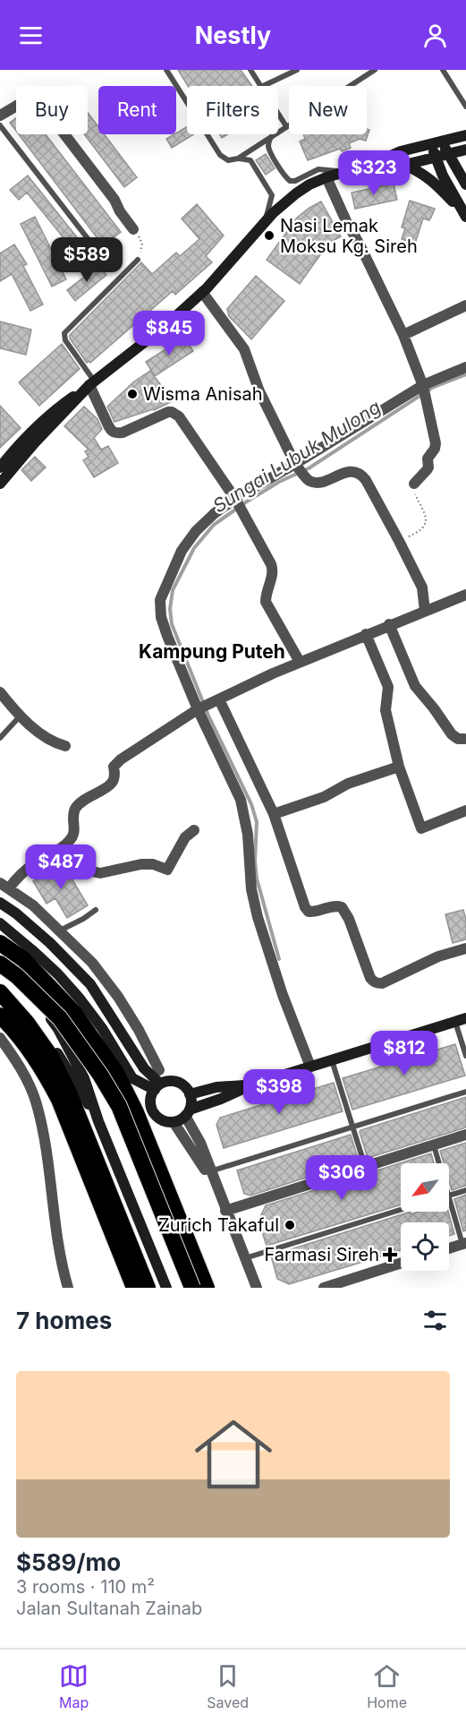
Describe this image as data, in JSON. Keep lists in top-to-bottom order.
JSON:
{
  "districts": ["Kampung Puteh"],
  "water": ["Sungai Lubuk Mulong"],
  "places": {
    "other": ["Nasi Lemak Moksu Kg. Sireh", "Wisma Anisah", "Zurich Takaful"],
    "health": ["Farmasi Sireh"]
  },
  "north": "bottom left",
  "page": {
    "header": "Nestly",
    "chip": [
      "Buy",
      "Rent",
      "Filters",
      "New"
    ],
    "price": [
      "$323",
      "$589",
      "$845",
      "$487",
      "$812",
      "$398",
      "$306"
    ],
    "heading": "7 homes",
    "list": [
      {
        "name": "$589/mo",
        "note": "3 rooms · 110 m² · Jalan Sultanah Zainab"
      }
    ],
    "tabs": ["Map", "Saved", "Home"]
  }
}
